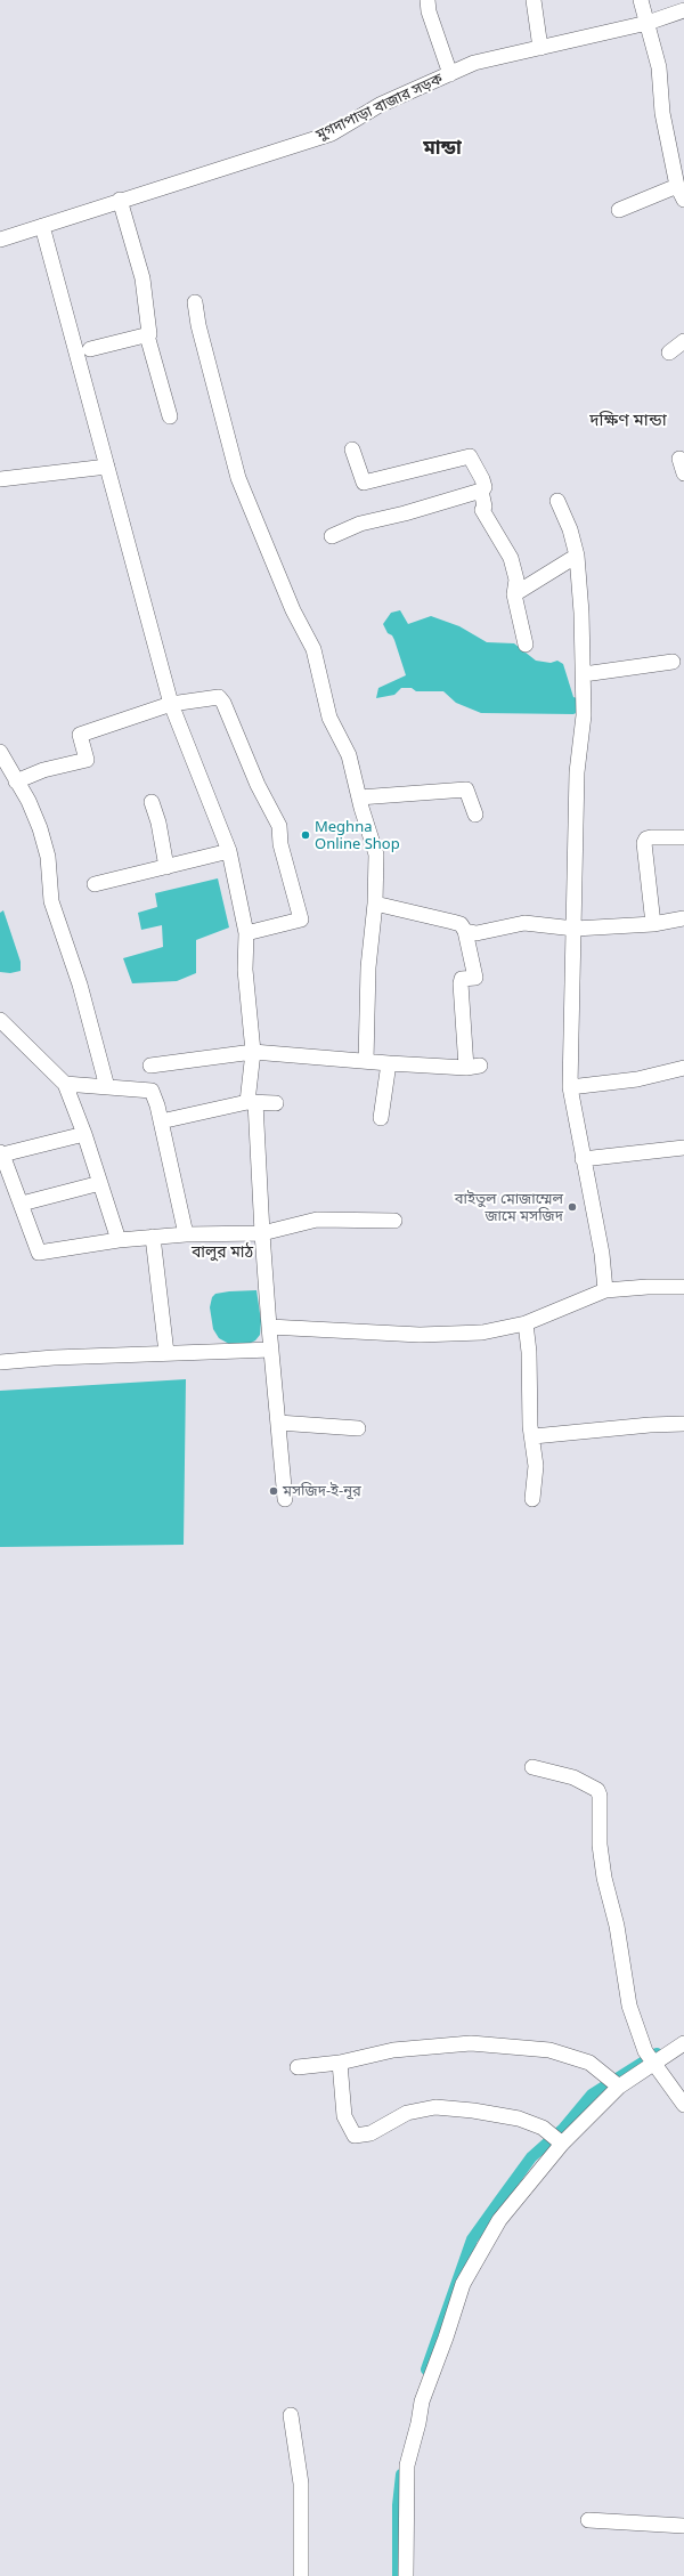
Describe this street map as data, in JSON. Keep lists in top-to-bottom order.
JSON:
{
  "streets": {
    "street": ["মুগদাপাড়া বাজার সড়ক"]
  },
  "districts": ["মান্ডা", "দক্ষিণ মান্ডা", "বালুর মাঠ"],
  "places": ["Meghna Online Shop", "বাইতুল মোজাম্মেল জামে মসজিদ", "মসজিদ-ই-নূর"]
}
